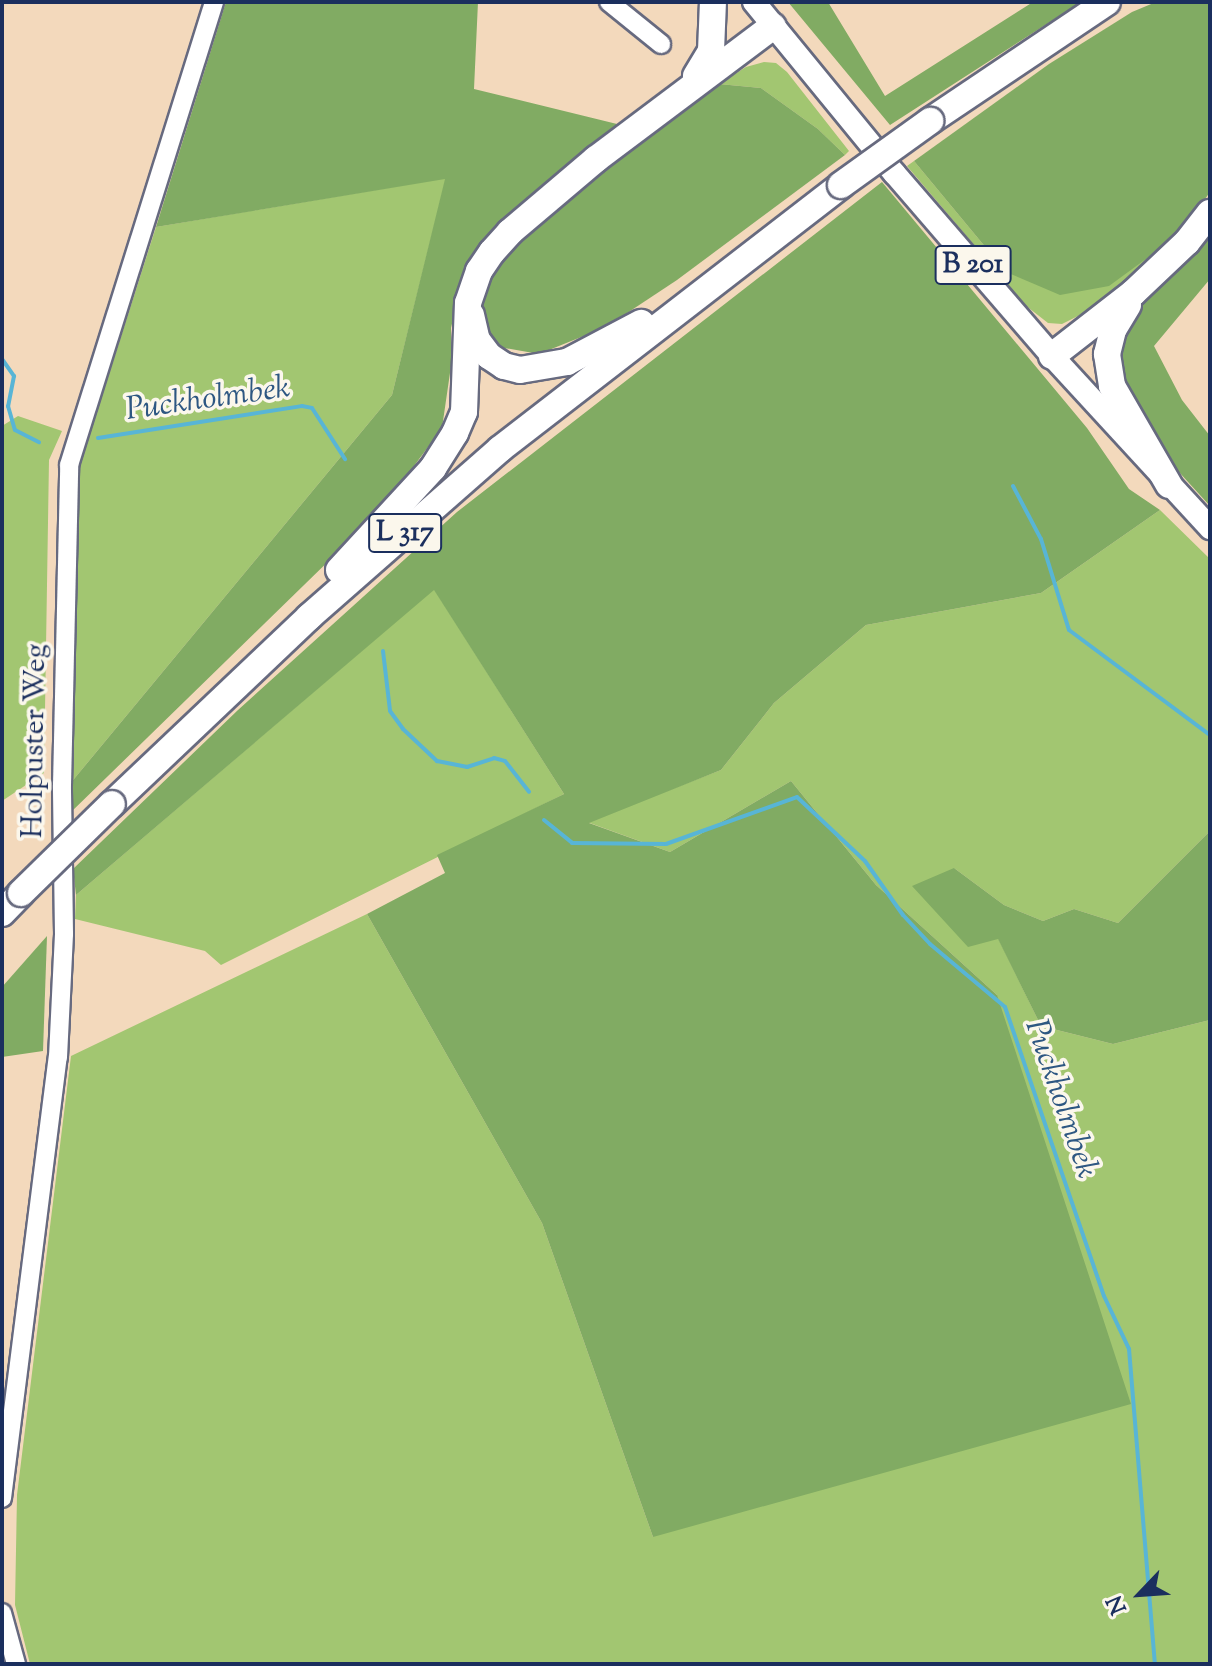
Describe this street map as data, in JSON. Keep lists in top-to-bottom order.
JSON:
{
  "streets": {
    "highway": ["L 317"],
    "main road": ["B 201"],
    "street": ["Holpuster Weg"]
  },
  "water": ["Puckholmbek"],
  "north": "bottom left"
}
